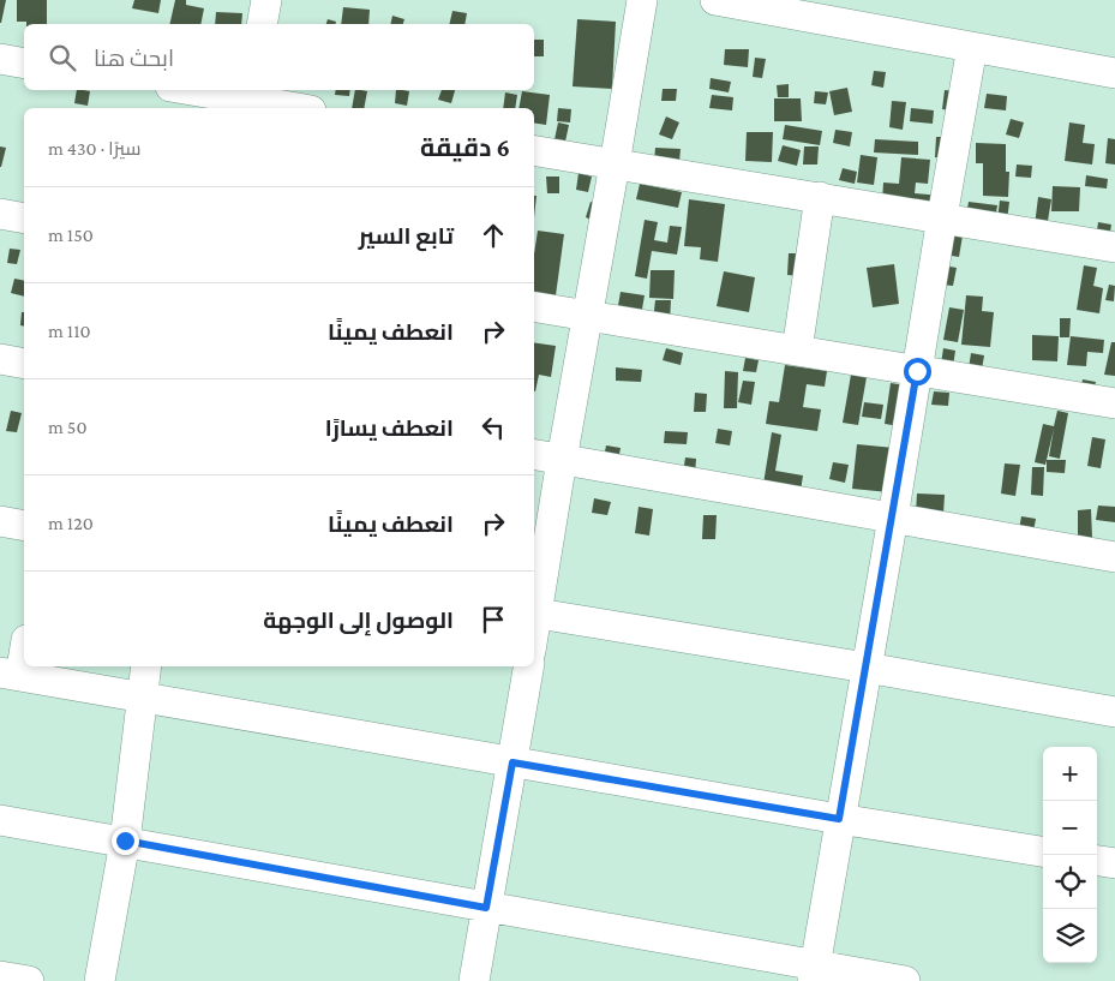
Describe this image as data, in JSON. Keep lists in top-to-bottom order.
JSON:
{
  "page": {
    "search": "ابحث هنا",
    "heading": ["6 دقيقة", "سيرًا · 430 m"],
    "list": [
      ["تابع السير", "150 m"],
      ["انعطف يمينًا", "110 m"],
      ["انعطف يسارًا", "50 m"],
      ["انعطف يمينًا", "120 m"],
      "الوصول إلى الوجهة"
    ],
    "map_buttons": ["+", "−"]
  }
}
